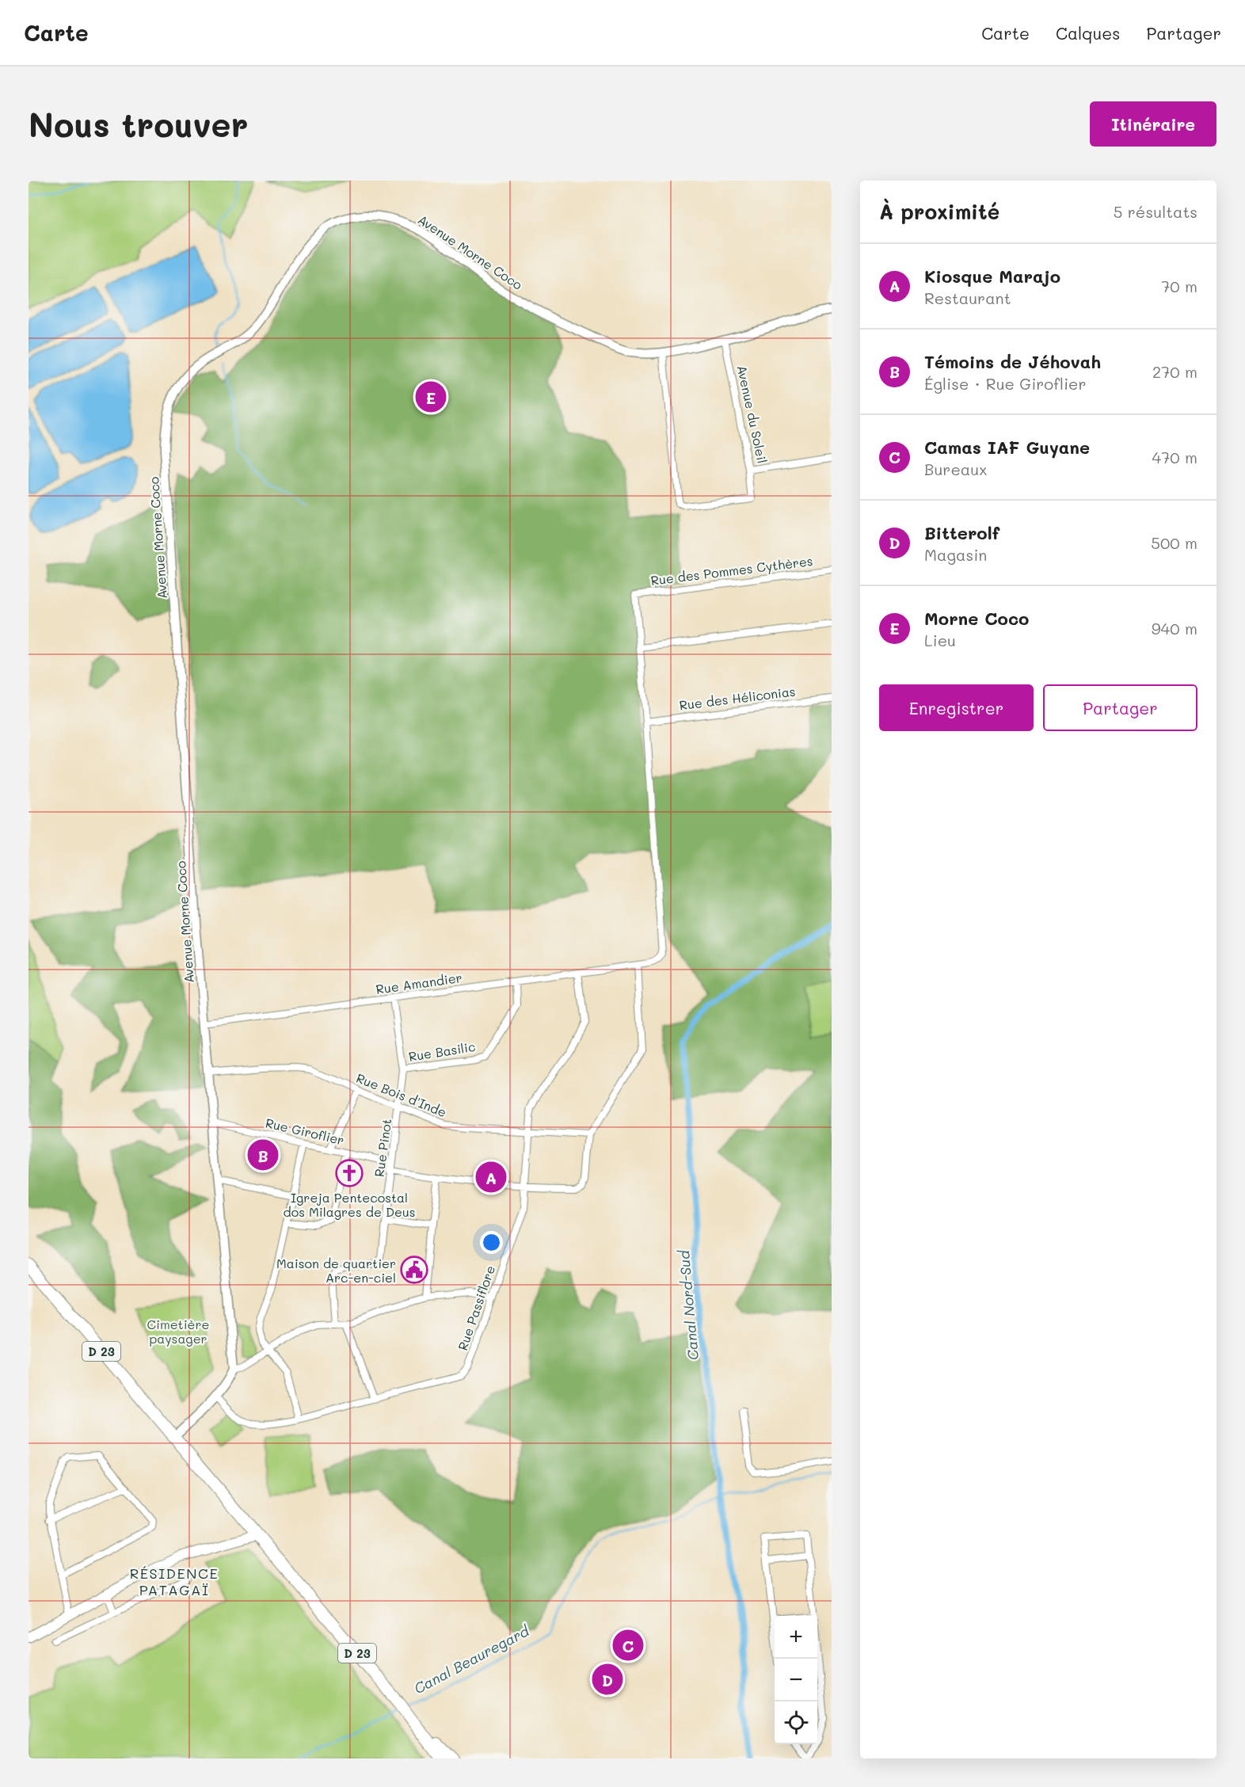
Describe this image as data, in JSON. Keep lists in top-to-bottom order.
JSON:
{
  "streets": {
    "main road": ["D 23"],
    "street": [
      "Avenue Morne Coco",
      "Avenue du Soleil",
      "Rue des Pommes Cythères",
      "Rue des Héliconias",
      "Rue Amandier",
      "Rue Basilic",
      "Rue Bois d'Inde",
      "Rue Giroflier",
      "Rue Pinot",
      "Rue Passiflore"
    ]
  },
  "crossings": [
    ["Avenue Morne Coco", "Avenue du Soleil"],
    ["Avenue Morne Coco", "Rue Amandier"],
    ["Avenue Morne Coco", "Rue Bois d'Inde"],
    ["Avenue Morne Coco", "Rue Giroflier"],
    ["Rue des Pommes Cythères", "Rue Amandier"],
    ["Rue des Héliconias", "Rue Amandier"],
    ["Rue Amandier", "Rue Basilic"],
    ["Rue Amandier", "Rue Pinot"],
    ["Rue Amandier", "Rue Passiflore"],
    ["Rue Basilic", "Rue Pinot"],
    ["Rue Bois d'Inde", "Rue Pinot"],
    ["Rue Bois d'Inde", "Rue Passiflore"],
    ["Rue Giroflier", "Rue Pinot"]
  ],
  "districts": ["RÉSIDENCE PATAGAÏ"],
  "water": ["Canal Nord-Sud", "Canal Beauregard"],
  "parks": ["Cimetière paysager"],
  "places": {
    "church": ["Igreja Pentecostal dos Milagres de Deus"],
    "public building": ["Maison de quartier Arc-en-ciel"]
  },
  "page": {
    "header": "Carte",
    "nav": ["Carte", "Calques", "Partager"],
    "buttons": [
      "Itinéraire",
      ["Enregistrer", "Partager"]
    ],
    "title": "Nous trouver",
    "heading": ["À proximité", "5 résultats"],
    "list": [
      {
        "mark": "A",
        "name": "Kiosque Marajo",
        "note": "Restaurant",
        "value": "70 m"
      },
      {
        "mark": "B",
        "name": "Témoins de Jéhovah",
        "note": "Église · Rue Giroflier",
        "value": "270 m"
      },
      {
        "mark": "C",
        "name": "Camas IAF Guyane",
        "note": "Bureaux",
        "value": "470 m"
      },
      {
        "mark": "D",
        "name": "Bitterolf",
        "note": "Magasin",
        "value": "500 m"
      },
      {
        "mark": "E",
        "name": "Morne Coco",
        "note": "Lieu",
        "value": "940 m"
      }
    ],
    "pins": [
      "E",
      "B",
      "A",
      "C",
      "D"
    ],
    "map_buttons": ["+", "−"]
  }
}
